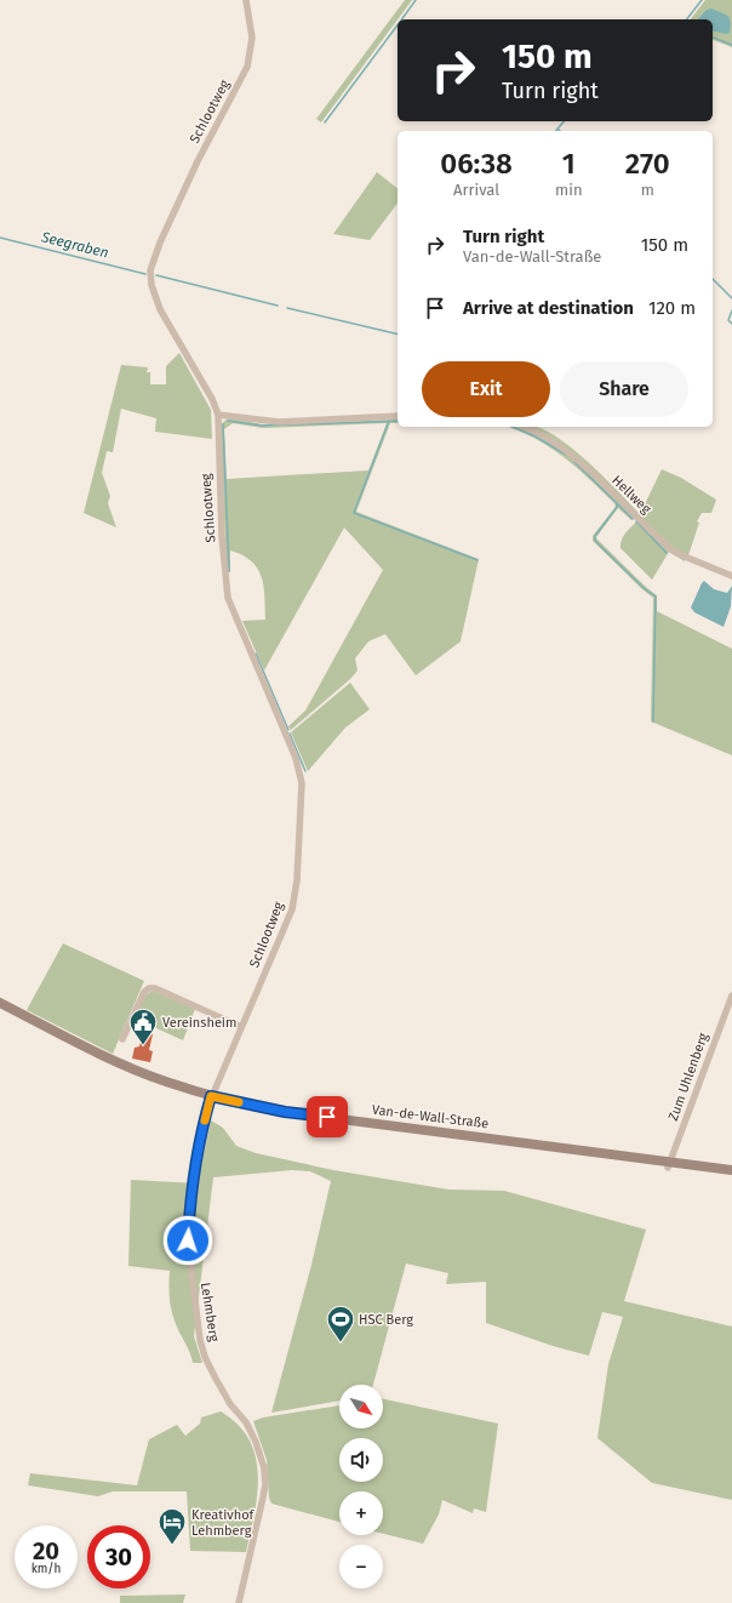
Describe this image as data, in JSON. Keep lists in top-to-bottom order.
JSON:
{
  "streets": {
    "main road": ["Van-de-Wall-Straße"],
    "street": [
      "Schlootweg",
      "Hellweg",
      "Zum Uhlenberg",
      "Lehmberg"
    ]
  },
  "crossings": [
    ["Schlootweg", "Van-de-Wall-Straße"],
    ["Schlootweg", "Lehmberg"],
    ["Zum Uhlenberg", "Van-de-Wall-Straße"],
    ["Van-de-Wall-Straße", "Lehmberg"]
  ],
  "water": ["Seegraben"],
  "places": {
    "public building": ["Vereinsheim"],
    "sports": ["HSC Berg"],
    "hotel": ["Kreativhof Lehmberg"]
  },
  "north": "bottom right",
  "page": {
    "turn": ["150 m", "Turn right"],
    "eta": [
      "06:38",
      "Arrival",
      "1",
      "min",
      "270",
      "m"
    ],
    "list": [
      {
        "name": "Turn right",
        "note": "Van-de-Wall-Straße",
        "value": "150 m"
      },
      {
        "name": "Arrive at destination",
        "value": "120 m"
      }
    ],
    "buttons": ["Exit", "Share"],
    "map_buttons": ["+", "−"],
    "speed": "20 km/h",
    "limit": "30"
  }
}
